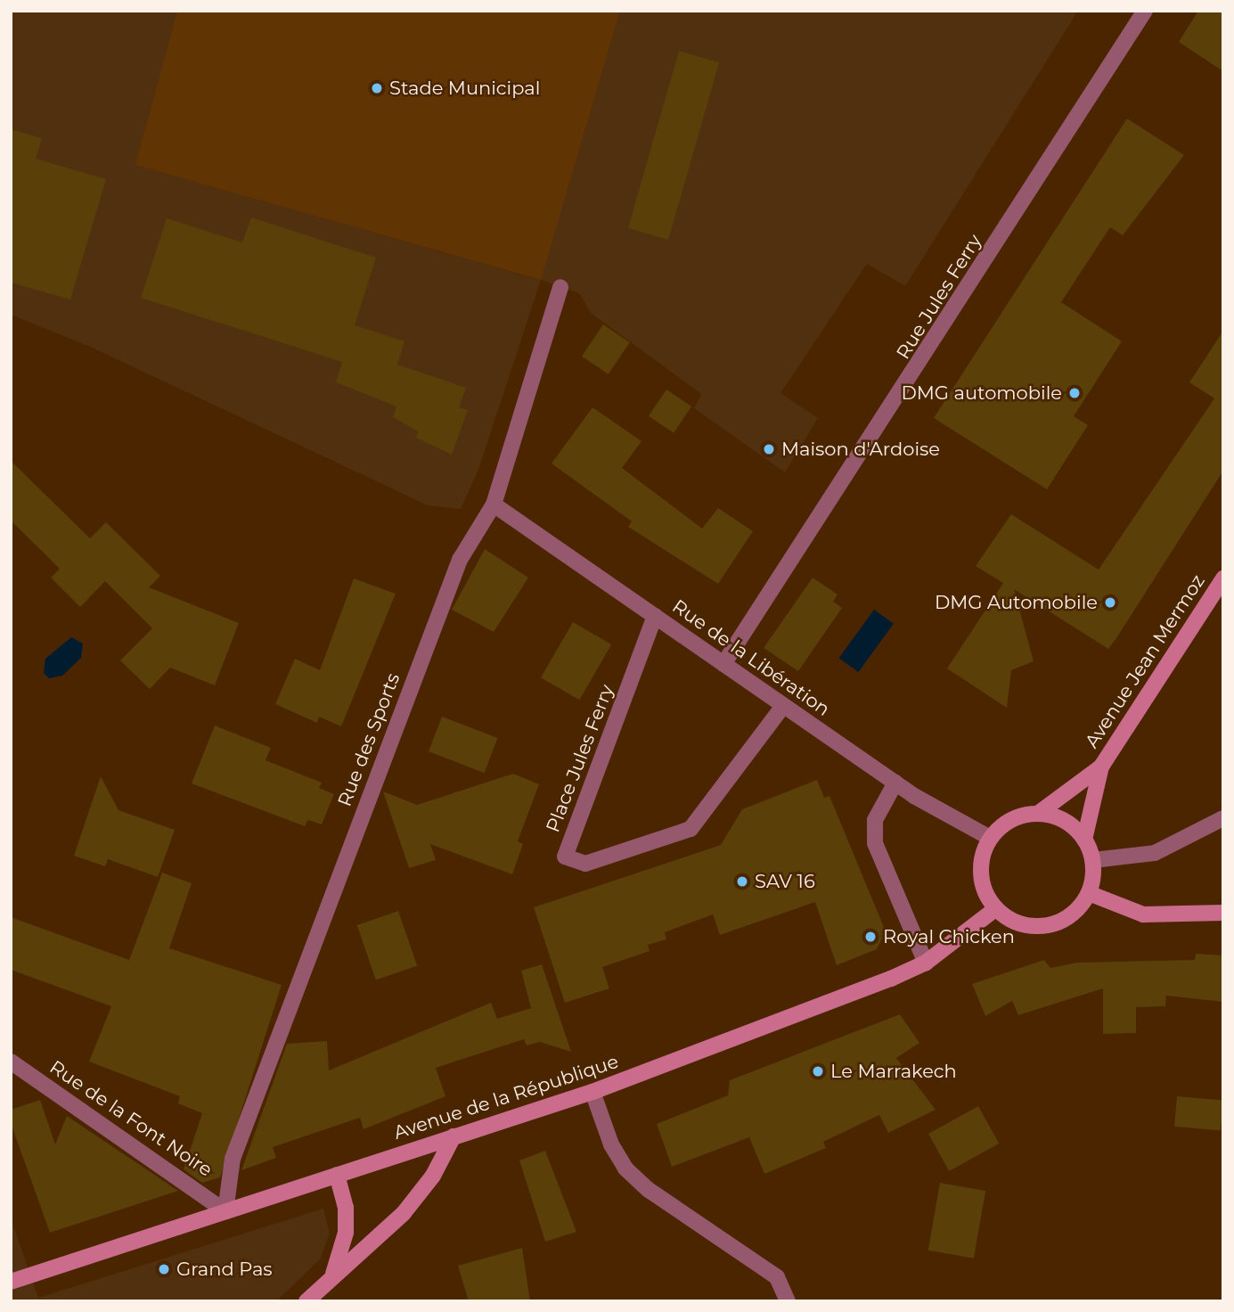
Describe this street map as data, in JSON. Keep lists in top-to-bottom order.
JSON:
{
  "streets": {
    "main road": ["Avenue Jean Mermoz", "Avenue de la République"],
    "street": [
      "Rue Jules Ferry",
      "Rue de la Libération",
      "Rue des Sports",
      "Place Jules Ferry",
      "Rue de la Font Noire"
    ]
  },
  "crossings": [
    ["Rue Jules Ferry", "Rue de la Libération"],
    ["Rue de la Libération", "Avenue Jean Mermoz"],
    ["Rue de la Libération", "Rue des Sports"],
    ["Rue de la Libération", "Place Jules Ferry"],
    ["Rue de la Libération", "Avenue de la République"],
    ["Avenue Jean Mermoz", "Avenue de la République"],
    ["Rue des Sports", "Avenue de la République"],
    ["Rue des Sports", "Rue de la Font Noire"],
    ["Avenue de la République", "Rue de la Font Noire"]
  ],
  "places": [
    "Stade Municipal",
    "DMG automobile",
    "Maison d'Ardoise",
    "DMG Automobile",
    "SAV 16",
    "Royal Chicken",
    "Le Marrakech",
    "Grand Pas"
  ]
}
